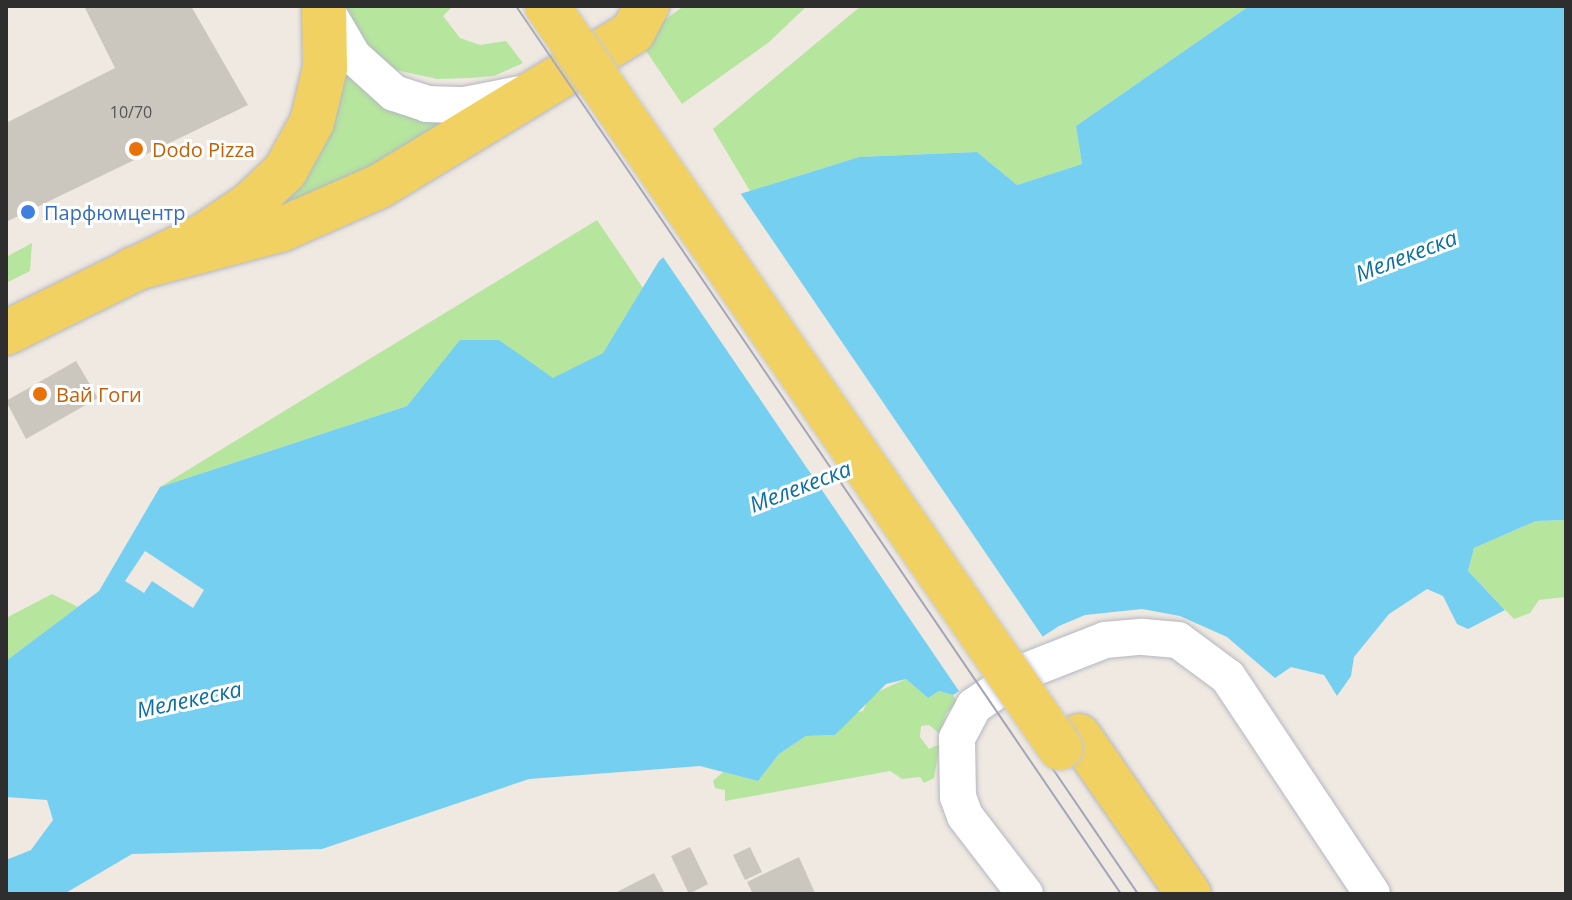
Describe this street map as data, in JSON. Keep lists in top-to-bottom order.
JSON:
{
  "water": ["Мелекеска"],
  "places": ["Dodo Pizza", "Парфюмцентр", "Вай Гоги"],
  "house_numbers": ["10/70"]
}
